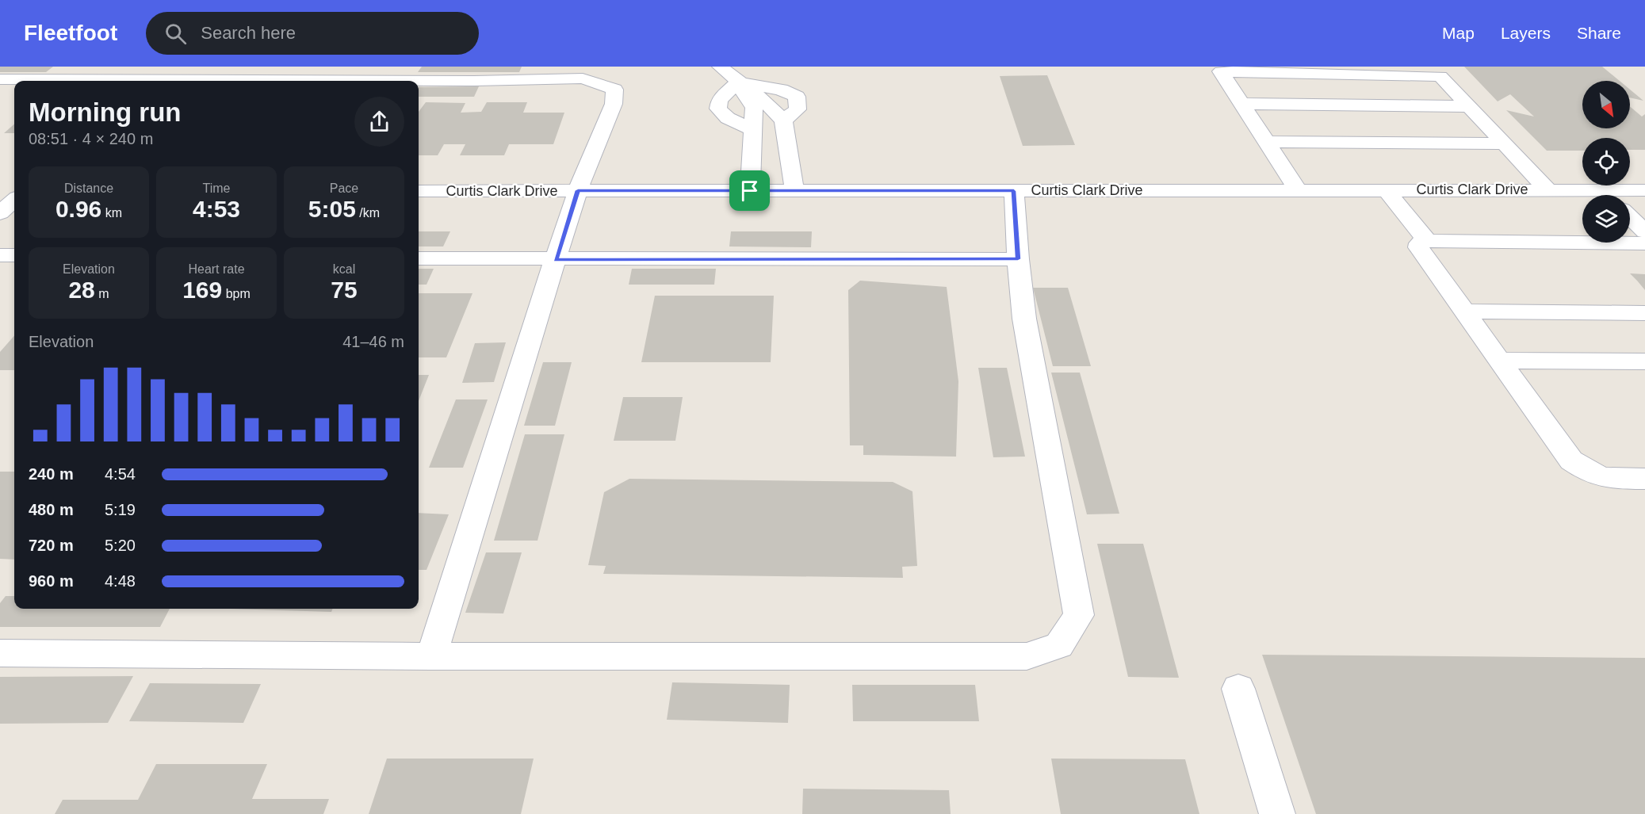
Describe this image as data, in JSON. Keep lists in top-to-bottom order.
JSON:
{
  "streets": {
    "street": ["Curtis Clark Drive"]
  },
  "north": "bottom right",
  "page": {
    "header": "Fleetfoot",
    "search": "Search here",
    "nav": ["Map", "Layers", "Share"],
    "heading": ["Morning run", "08:51 · 4 × 240 m"],
    "stats": [
      ["Distance", "0.96 km"],
      ["Time", "4:53"],
      ["Pace", "5:05 /km"],
      ["Elevation", "28 m"],
      ["Heart rate", "169 bpm"],
      ["kcal", "75"]
    ],
    "chart": ["Elevation", "41–46 m"],
    "list": [
      {
        "name": "240 m",
        "note": "4:54"
      },
      {
        "name": "480 m",
        "note": "5:19"
      },
      {
        "name": "720 m",
        "note": "5:20"
      },
      {
        "name": "960 m",
        "note": "4:48"
      }
    ]
  }
}
